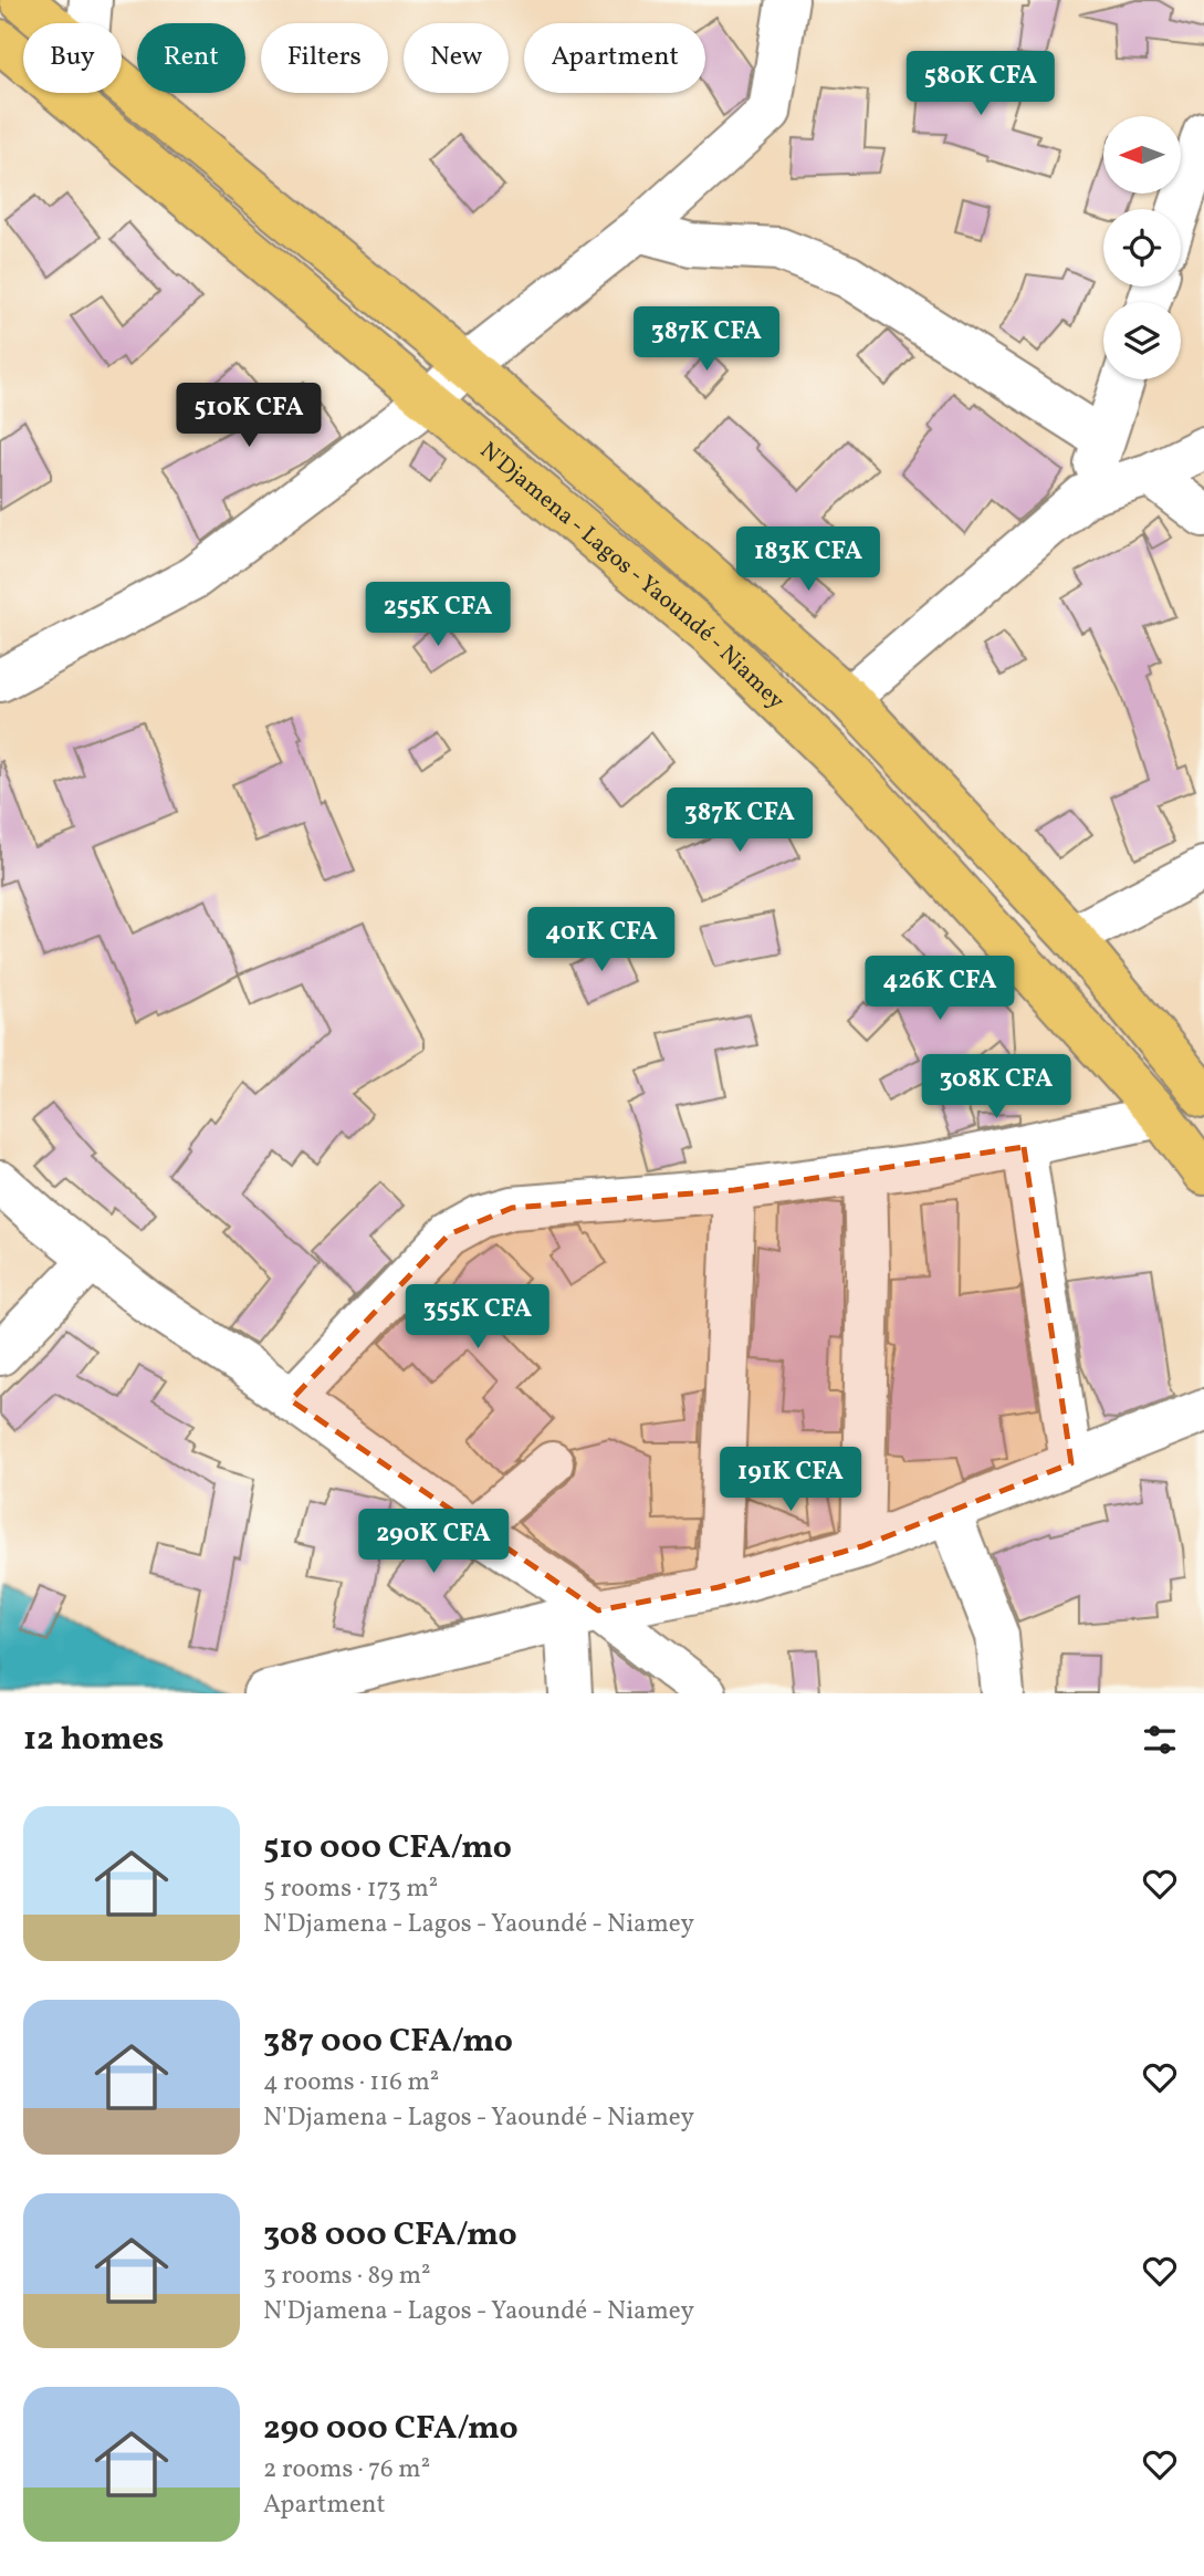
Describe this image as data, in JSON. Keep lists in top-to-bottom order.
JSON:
{
  "streets": {
    "highway": ["N'Djamena - Lagos - Yaoundé - Niamey"]
  },
  "north": "left",
  "page": {
    "chip": [
      "Buy",
      "Rent",
      "Filters",
      "New",
      "Apartment"
    ],
    "price": [
      "580K CFA",
      "387K CFA",
      "510K CFA",
      "183K CFA",
      "255K CFA",
      "387K CFA",
      "401K CFA",
      "426K CFA",
      "308K CFA",
      "355K CFA",
      "191K CFA",
      "290K CFA"
    ],
    "heading": "12 homes",
    "list": [
      {
        "name": "510 000 CFA/mo",
        "note": "5 rooms · 173 m² · N'Djamena - Lagos - Yaoundé - Niamey"
      },
      {
        "name": "387 000 CFA/mo",
        "note": "4 rooms · 116 m² · N'Djamena - Lagos - Yaoundé - Niamey"
      },
      {
        "name": "308 000 CFA/mo",
        "note": "3 rooms · 89 m² · N'Djamena - Lagos - Yaoundé - Niamey"
      },
      {
        "name": "290 000 CFA/mo",
        "note": "2 rooms · 76 m² · Apartment"
      }
    ]
  }
}
